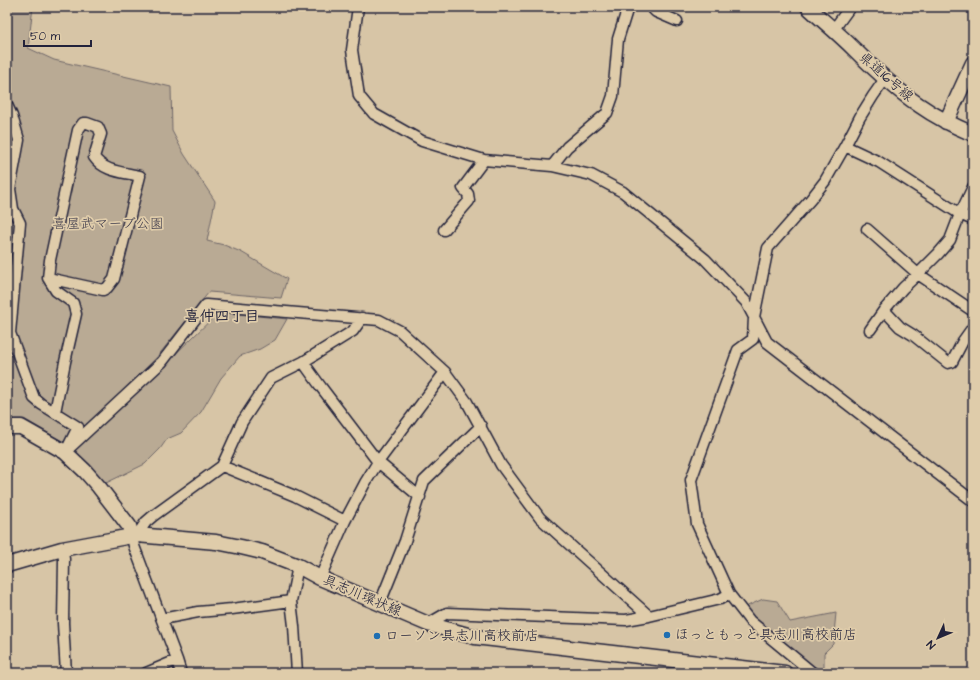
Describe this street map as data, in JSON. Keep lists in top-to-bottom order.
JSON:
{
  "streets": {
    "main road": ["県道16号線", "具志川環状線"]
  },
  "districts": ["喜仲四丁目"],
  "parks": ["喜屋武マーブ公園"],
  "places": ["ほっともっと具志川高校前店", "ローソン具志川高校前店"],
  "scale_bar": "50 m",
  "north": "bottom left"
}
